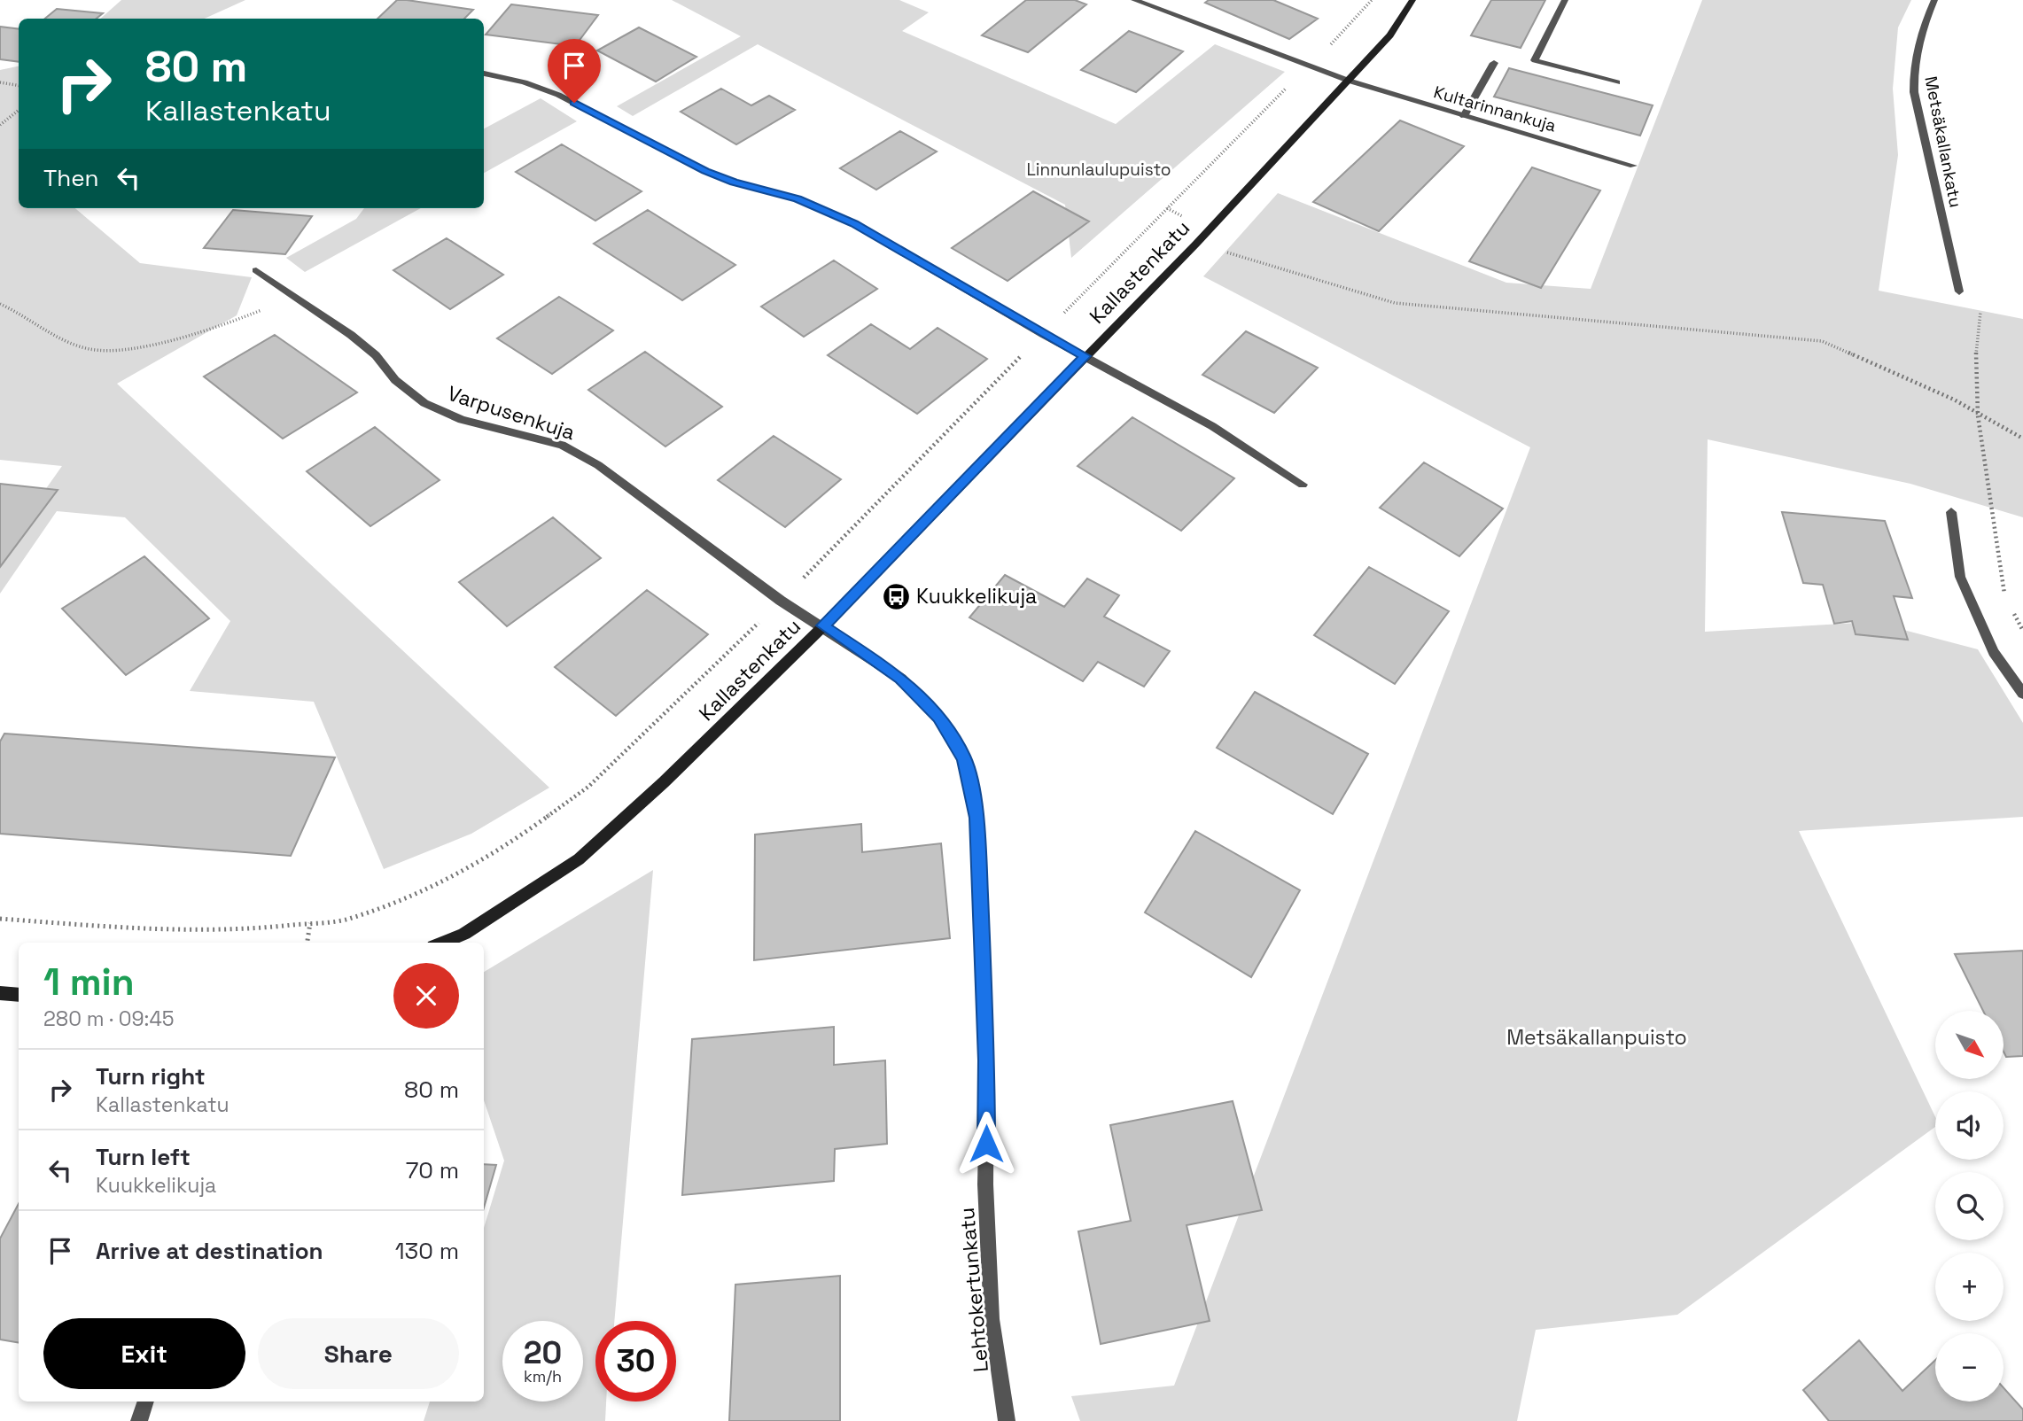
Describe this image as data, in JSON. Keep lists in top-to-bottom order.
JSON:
{
  "streets": {
    "street": [
      "Kultarinnankuja",
      "Metsäkallankatu",
      "Kallastenkatu",
      "Varpusenkuja",
      "Lehtokertunkatu"
    ]
  },
  "crossings": [
    ["Kultarinnankuja", "Kallastenkatu"],
    ["Kallastenkatu", "Varpusenkuja"],
    ["Kallastenkatu", "Lehtokertunkatu"],
    ["Varpusenkuja", "Lehtokertunkatu"]
  ],
  "parks": ["Linnunlaulupuisto", "Metsäkallanpuisto"],
  "places": {
    "bus stop": ["Kuukkelikuja"]
  },
  "north": "bottom right",
  "page": {
    "turn": ["80 m", "Kallastenkatu"],
    "then": "Then",
    "heading": ["1 min", "280 m · 09:45"],
    "map_buttons": ["+", "−"],
    "list": [
      {
        "name": "Turn right",
        "note": "Kallastenkatu",
        "value": "80 m"
      },
      {
        "name": "Turn left",
        "note": "Kuukkelikuja",
        "value": "70 m"
      },
      {
        "name": "Arrive at destination",
        "value": "130 m"
      }
    ],
    "buttons": ["Exit", "Share"],
    "speed": "20 km/h",
    "limit": "30"
  }
}
